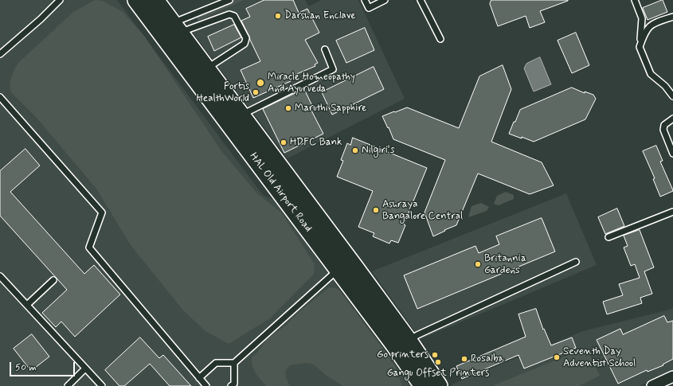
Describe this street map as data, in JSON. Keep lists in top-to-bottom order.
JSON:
{
  "streets": {
    "main road": ["HAL Old Airport Road"]
  },
  "places": [
    "Darshan Enclave",
    "Miracle Homeopathy And Ayurveda",
    "Fortis HealthWorld",
    "Maruthi Sapphire",
    "HDFC Bank",
    "Nilgiri's",
    "Ashraya Bangalore Central",
    "Britannia Gardens",
    "Go printers",
    "Seventh Day Adventist School",
    "Rosalba",
    "Gangu Offset Printers"
  ],
  "scale_bar": "50 m"
}
